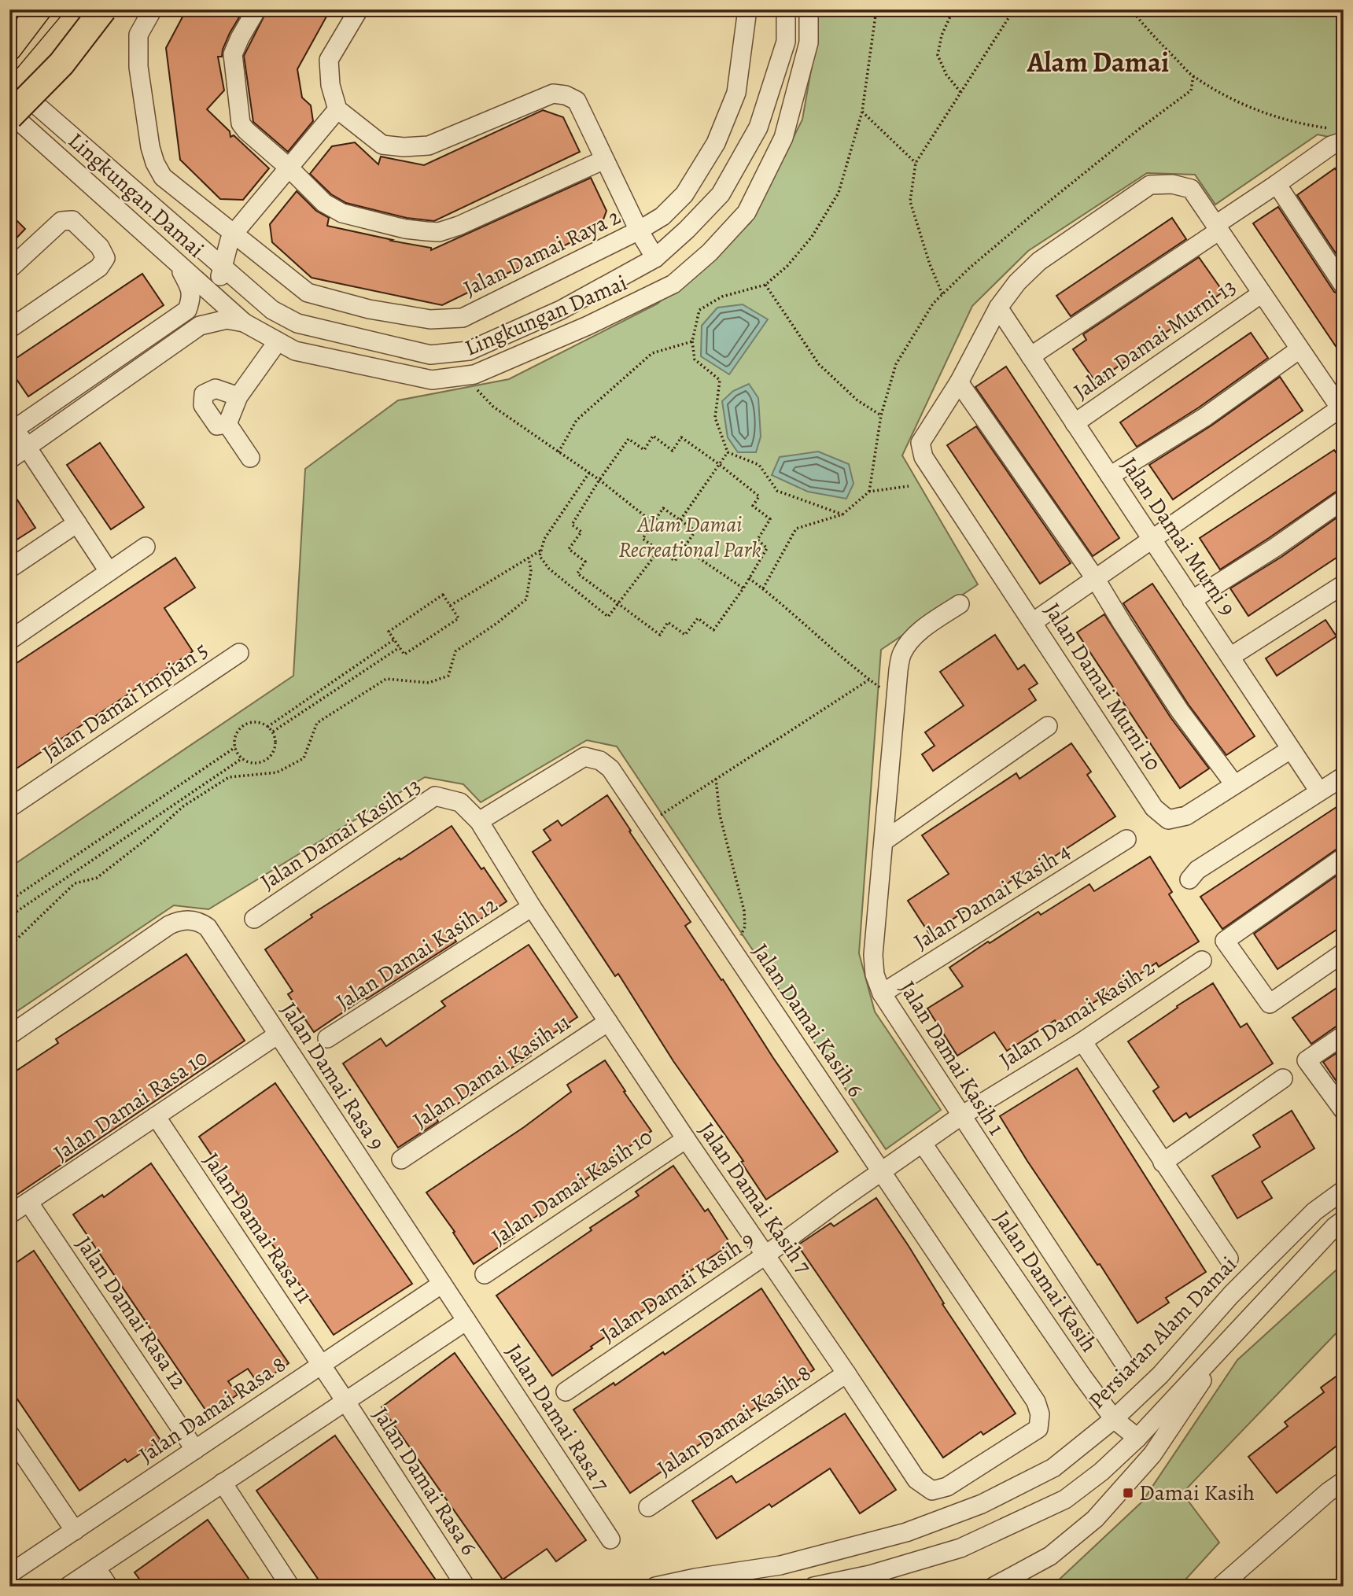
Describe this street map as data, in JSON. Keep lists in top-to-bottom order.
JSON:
{
  "streets": {
    "street": [
      "Lingkungan Damai",
      "Jalan Damai Raya 2",
      "Jalan Damai Murni 13",
      "Jalan Damai Murni 9",
      "Jalan Damai Murni 10",
      "Jalan Damai Impian 5",
      "Jalan Damai Kasih 13",
      "Jalan Damai Kasih 4",
      "Jalan Damai Kasih 12",
      "Jalan Damai Kasih 2",
      "Jalan Damai Kasih 6",
      "Jalan Damai Kasih 1",
      "Jalan Damai Kasih 11",
      "Jalan Damai Rasa 9",
      "Jalan Damai Rasa 10",
      "Jalan Damai Kasih 10",
      "Jalan Damai Kasih 7",
      "Jalan Damai Rasa 11",
      "Jalan Damai Kasih",
      "Jalan Damai Kasih 9",
      "Jalan Damai Rasa 12",
      "Persiaran Alam Damai",
      "Jalan Damai Rasa 8",
      "Jalan Damai Rasa 7",
      "Jalan Damai Kasih 8",
      "Jalan Damai Rasa 6"
    ]
  },
  "crossings": [
    ["Jalan Damai Murni 13", "Jalan Damai Murni 9"],
    ["Jalan Damai Murni 9", "Jalan Damai Murni 10"],
    ["Jalan Damai Kasih 13", "Jalan Damai Kasih 6"],
    ["Jalan Damai Kasih 13", "Jalan Damai Kasih 7"],
    ["Jalan Damai Kasih 4", "Jalan Damai Kasih 1"],
    ["Jalan Damai Kasih 12", "Jalan Damai Kasih 7"],
    ["Jalan Damai Kasih 2", "Jalan Damai Kasih 1"],
    ["Jalan Damai Kasih 2", "Jalan Damai Kasih"],
    ["Jalan Damai Kasih 2", "Jalan Damai Kasih 9"],
    ["Jalan Damai Kasih 6", "Jalan Damai Kasih 7"],
    ["Jalan Damai Kasih 6", "Jalan Damai Kasih 9"],
    ["Jalan Damai Kasih 11", "Jalan Damai Kasih 7"],
    ["Jalan Damai Rasa 9", "Jalan Damai Rasa 10"],
    ["Jalan Damai Rasa 9", "Jalan Damai Rasa 8"],
    ["Jalan Damai Rasa 9", "Jalan Damai Rasa 7"],
    ["Jalan Damai Rasa 10", "Jalan Damai Rasa 11"],
    ["Jalan Damai Rasa 10", "Jalan Damai Rasa 12"],
    ["Jalan Damai Kasih 10", "Jalan Damai Kasih 7"],
    ["Jalan Damai Kasih 7", "Jalan Damai Kasih 9"],
    ["Jalan Damai Kasih 7", "Jalan Damai Kasih 8"],
    ["Jalan Damai Rasa 11", "Jalan Damai Rasa 8"],
    ["Jalan Damai Rasa 11", "Jalan Damai Rasa 6"],
    ["Jalan Damai Kasih", "Jalan Damai Kasih 9"],
    ["Jalan Damai Kasih", "Persiaran Alam Damai"],
    ["Jalan Damai Rasa 12", "Jalan Damai Rasa 8"]
  ],
  "districts": ["Alam Damai"],
  "parks": ["Alam Damai Recreational Park"],
  "places": {
    "transit": ["Damai Kasih"]
  }
}
